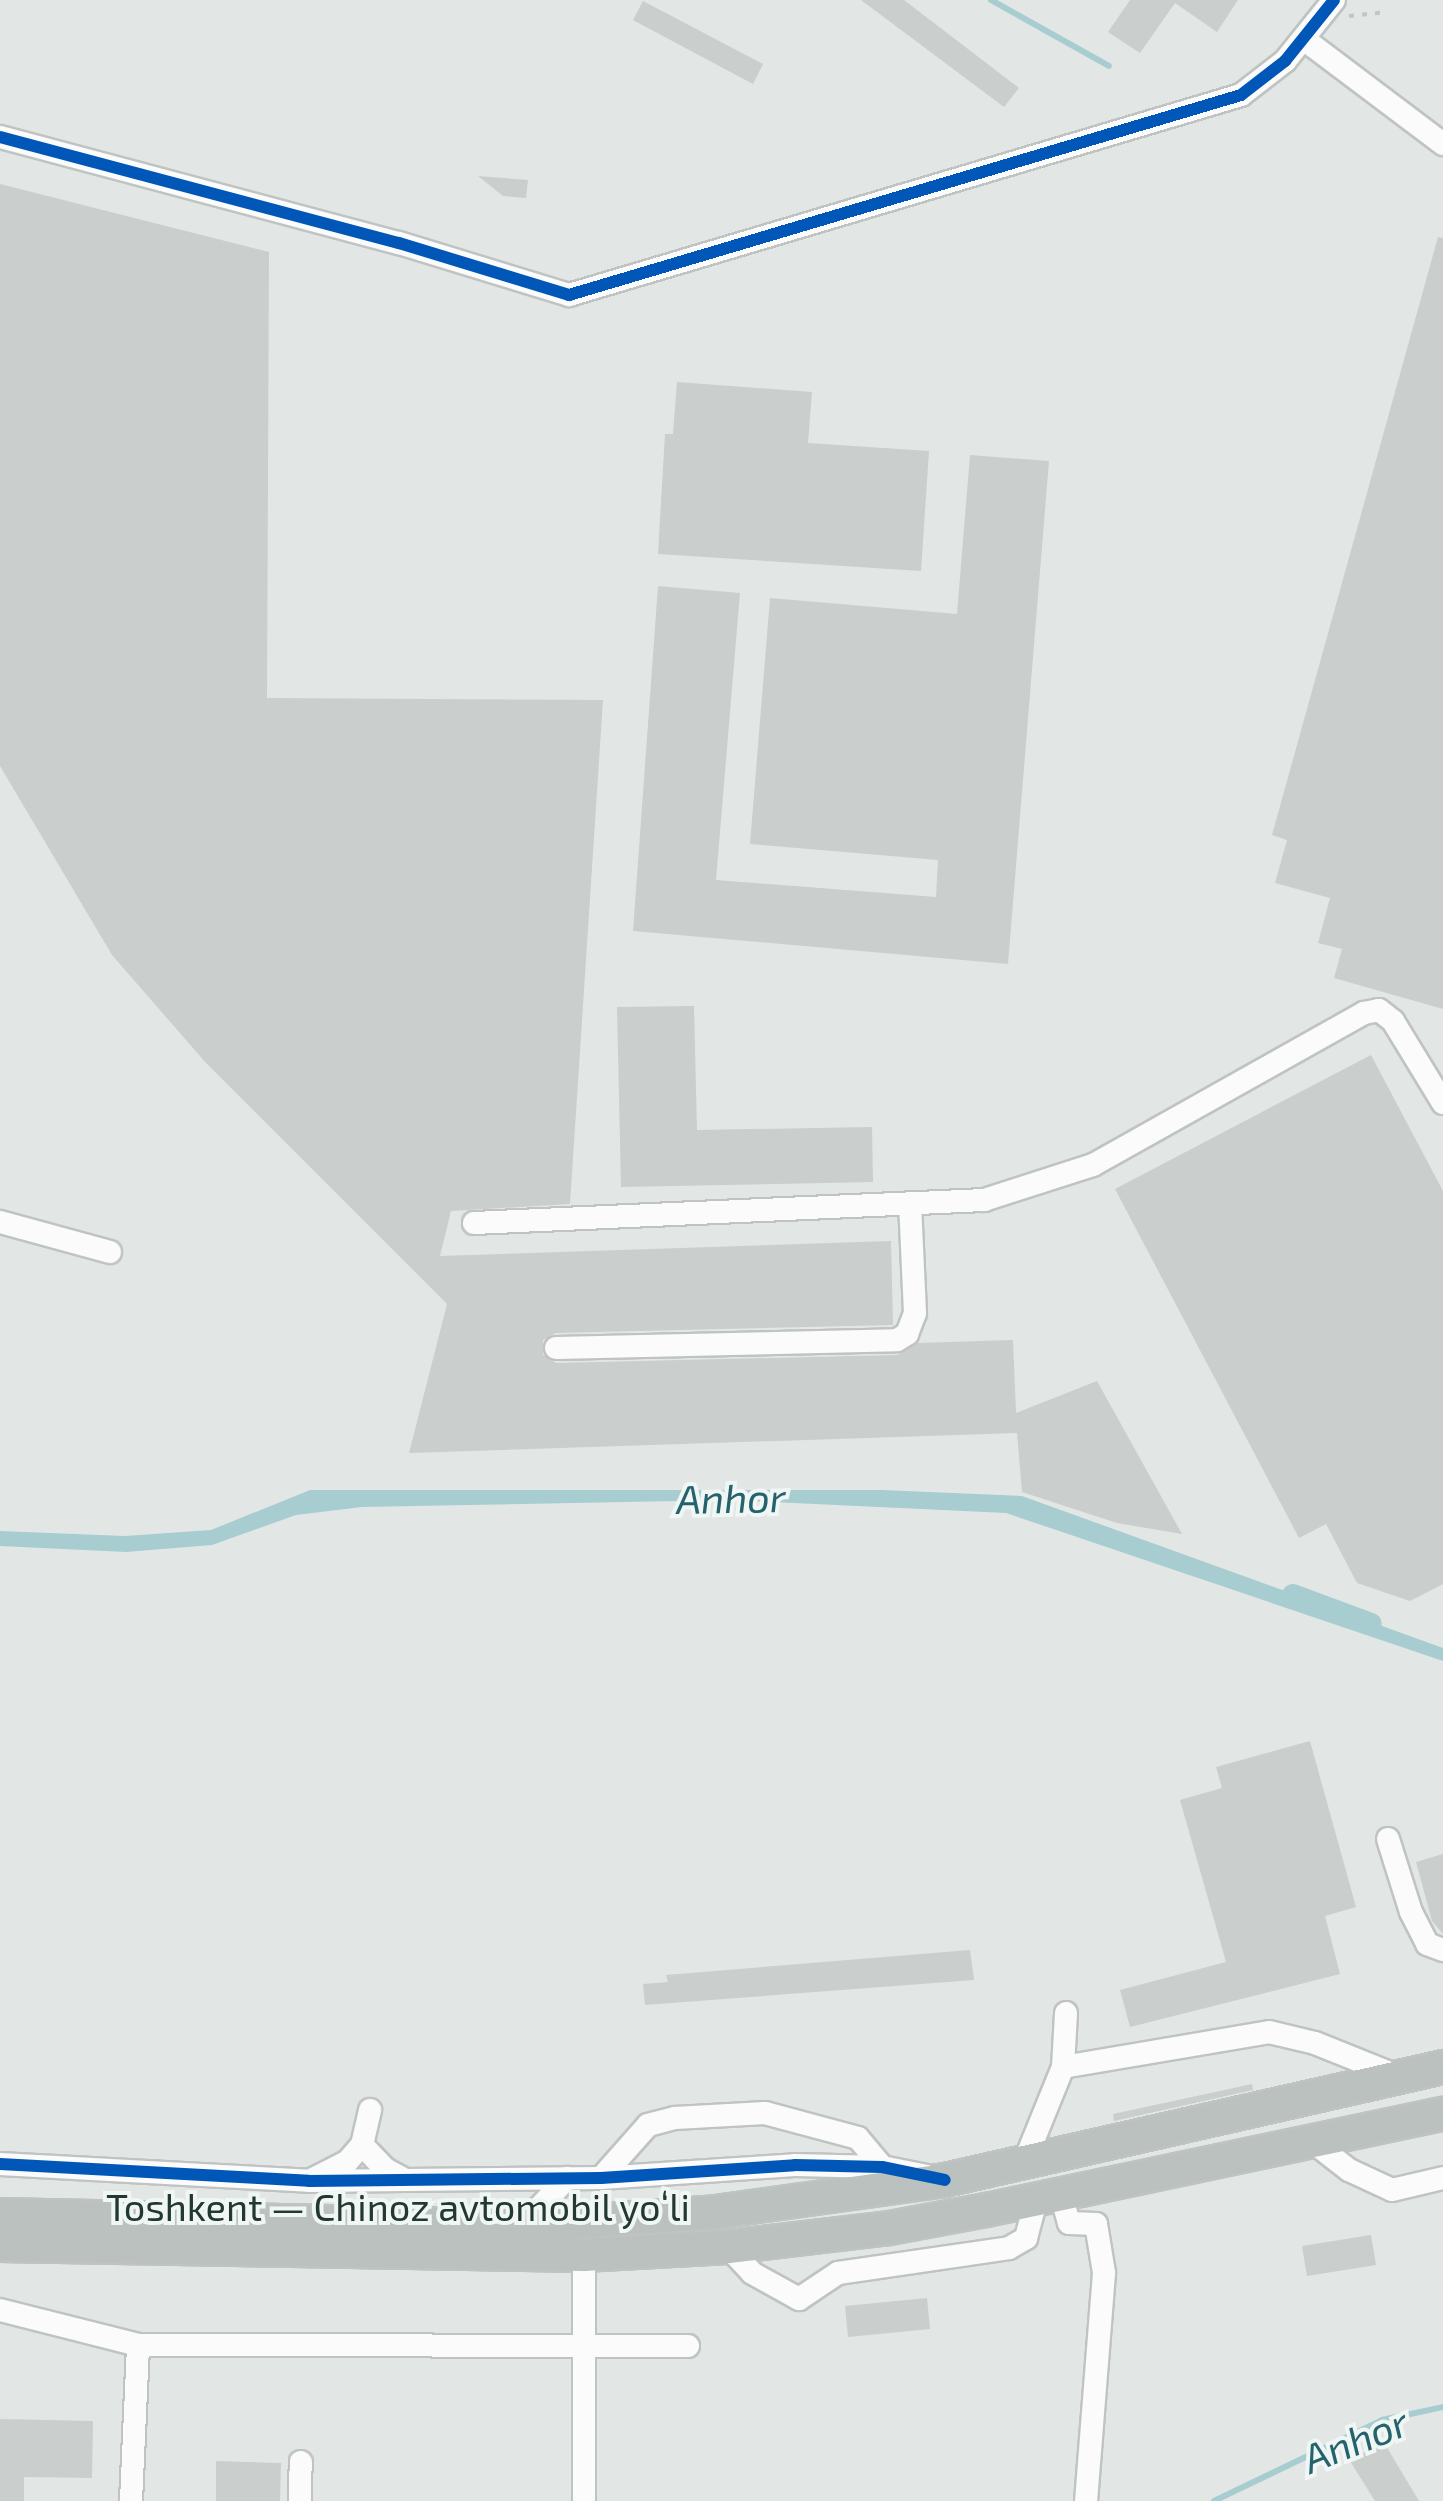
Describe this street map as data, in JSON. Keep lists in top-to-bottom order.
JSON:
{
  "streets": {
    "highway": ["Toshkent — Chinoz avtomobil yoʻli"]
  },
  "water": ["Anhor"]
}
